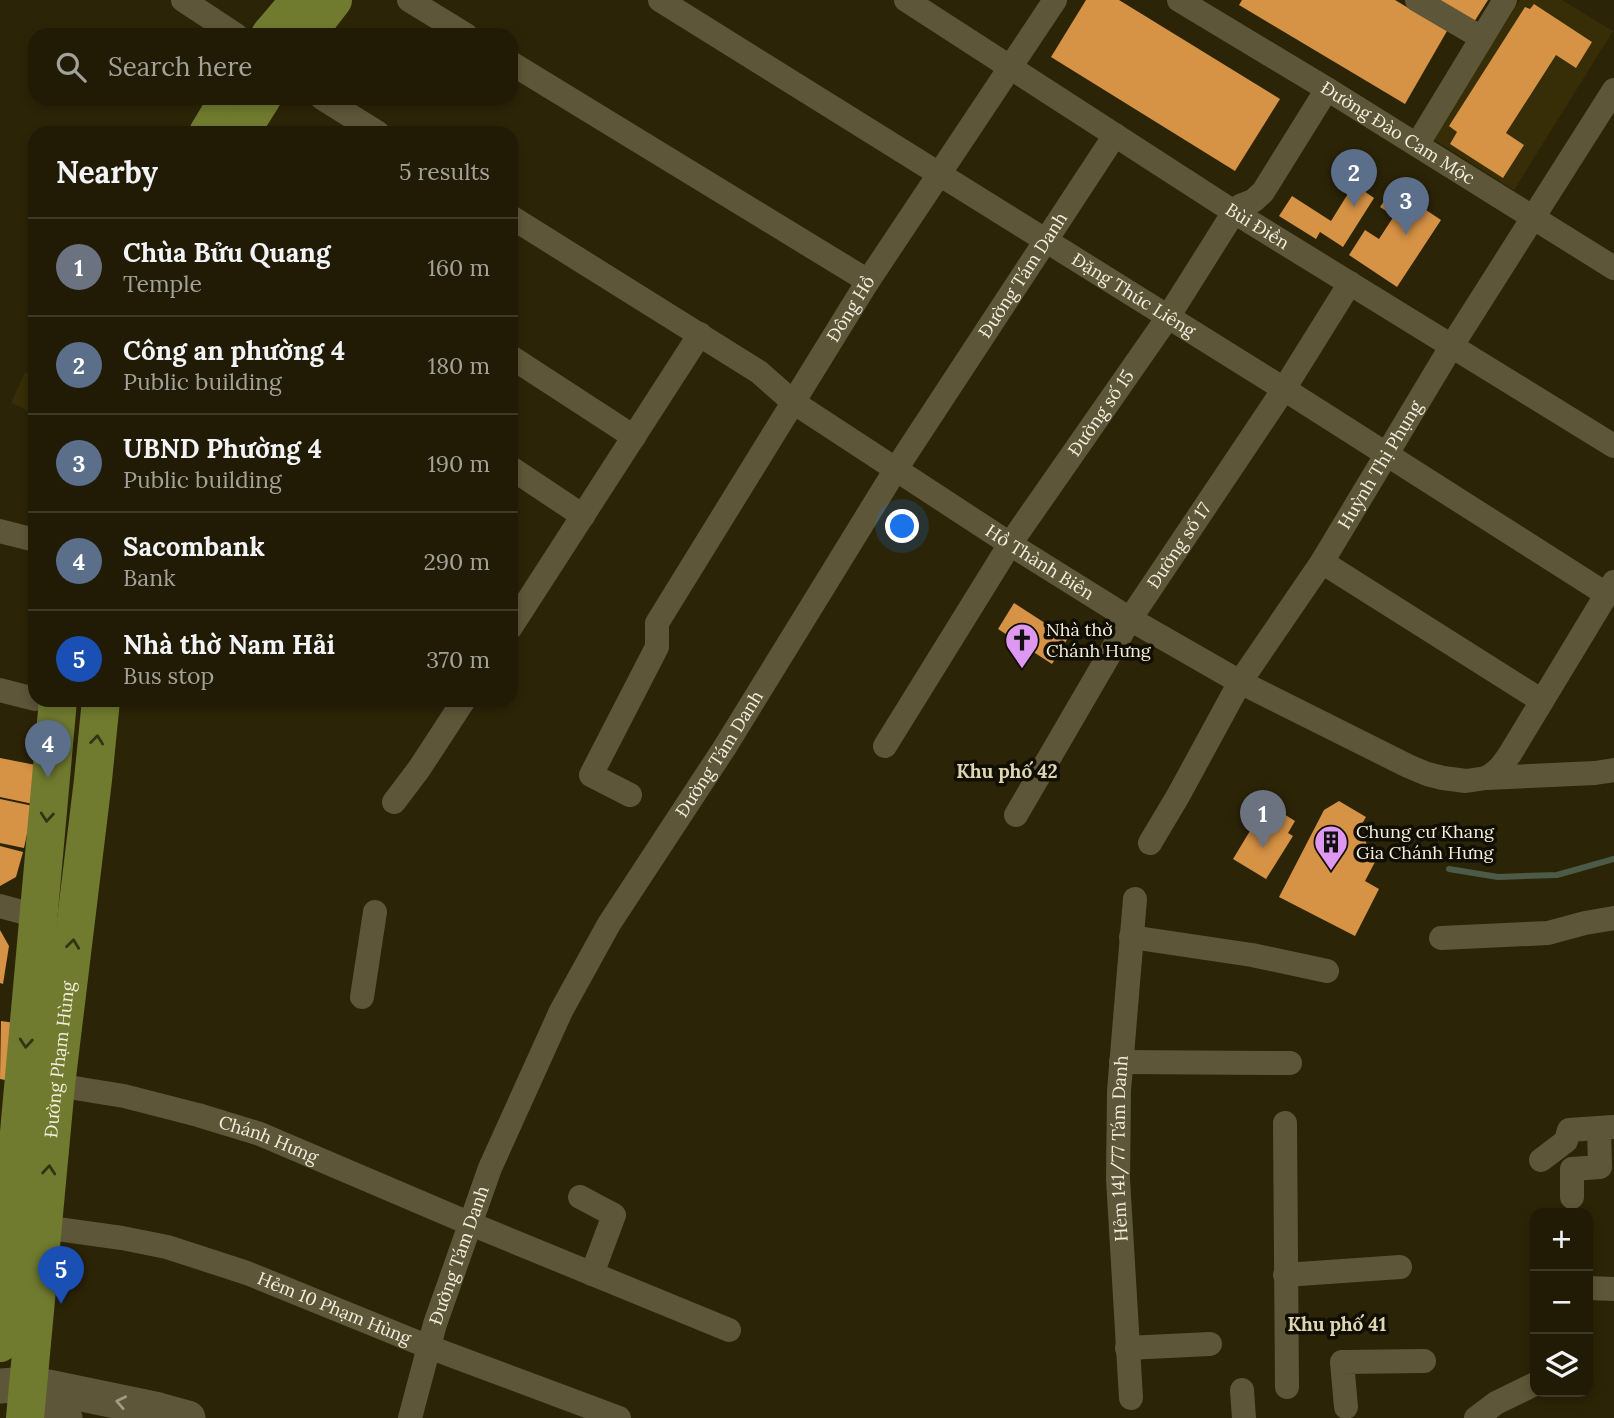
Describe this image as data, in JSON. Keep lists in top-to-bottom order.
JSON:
{
  "streets": {
    "main road": ["Đường Phạm Hùng"],
    "street": [
      "Đường Đào Cam Mộc",
      "Bùi Điền",
      "Đường Tám Danh",
      "Đặng Thúc Liêng",
      "Đông Hồ",
      "Đường số 15",
      "Huỳnh Thị Phụng",
      "Đường số 17",
      "Hồ Thành Biên",
      "Chánh Hưng",
      "Hẻm 141/77 Tám Danh",
      "Hẻm 10 Phạm Hùng"
    ]
  },
  "crossings": [
    ["Đường Đào Cam Mộc", "Đường số 15"],
    ["Đường Đào Cam Mộc", "Huỳnh Thị Phụng"],
    ["Bùi Điền", "Đường Tám Danh"],
    ["Bùi Điền", "Đông Hồ"],
    ["Bùi Điền", "Đường số 15"],
    ["Bùi Điền", "Huỳnh Thị Phụng"],
    ["Bùi Điền", "Đường số 17"],
    ["Đường Tám Danh", "Đặng Thúc Liêng"],
    ["Đường Tám Danh", "Hồ Thành Biên"],
    ["Đường Tám Danh", "Chánh Hưng"],
    ["Đường Tám Danh", "Hẻm 10 Phạm Hùng"],
    ["Đặng Thúc Liêng", "Đông Hồ"],
    ["Đặng Thúc Liêng", "Đường số 15"],
    ["Đặng Thúc Liêng", "Huỳnh Thị Phụng"],
    ["Đặng Thúc Liêng", "Đường số 17"],
    ["Đông Hồ", "Hồ Thành Biên"],
    ["Đường số 15", "Hồ Thành Biên"],
    ["Huỳnh Thị Phụng", "Hồ Thành Biên"],
    ["Đường số 17", "Hồ Thành Biên"],
    ["Đường Phạm Hùng", "Chánh Hưng"],
    ["Đường Phạm Hùng", "Hẻm 10 Phạm Hùng"]
  ],
  "districts": ["Khu phố 42", "Khu phố 41"],
  "places": {
    "church": ["Nhà thờ Chánh Hưng"],
    "building": ["Chung cư Khang Gia Chánh Hưng"]
  },
  "page": {
    "search": "Search here",
    "heading": ["Nearby", "5 results"],
    "pins": [
      "2",
      "3",
      "4",
      "1",
      "5"
    ],
    "list": [
      {
        "mark": "1",
        "name": "Chùa Bửu Quang",
        "note": "Temple",
        "value": "160 m"
      },
      {
        "mark": "2",
        "name": "Công an phường 4",
        "note": "Public building",
        "value": "180 m"
      },
      {
        "mark": "3",
        "name": "UBND Phường 4",
        "note": "Public building",
        "value": "190 m"
      },
      {
        "mark": "4",
        "name": "Sacombank",
        "note": "Bank",
        "value": "290 m"
      },
      {
        "mark": "5",
        "name": "Nhà thờ Nam Hải",
        "note": "Bus stop",
        "value": "370 m"
      }
    ],
    "map_buttons": ["+", "−"]
  }
}
